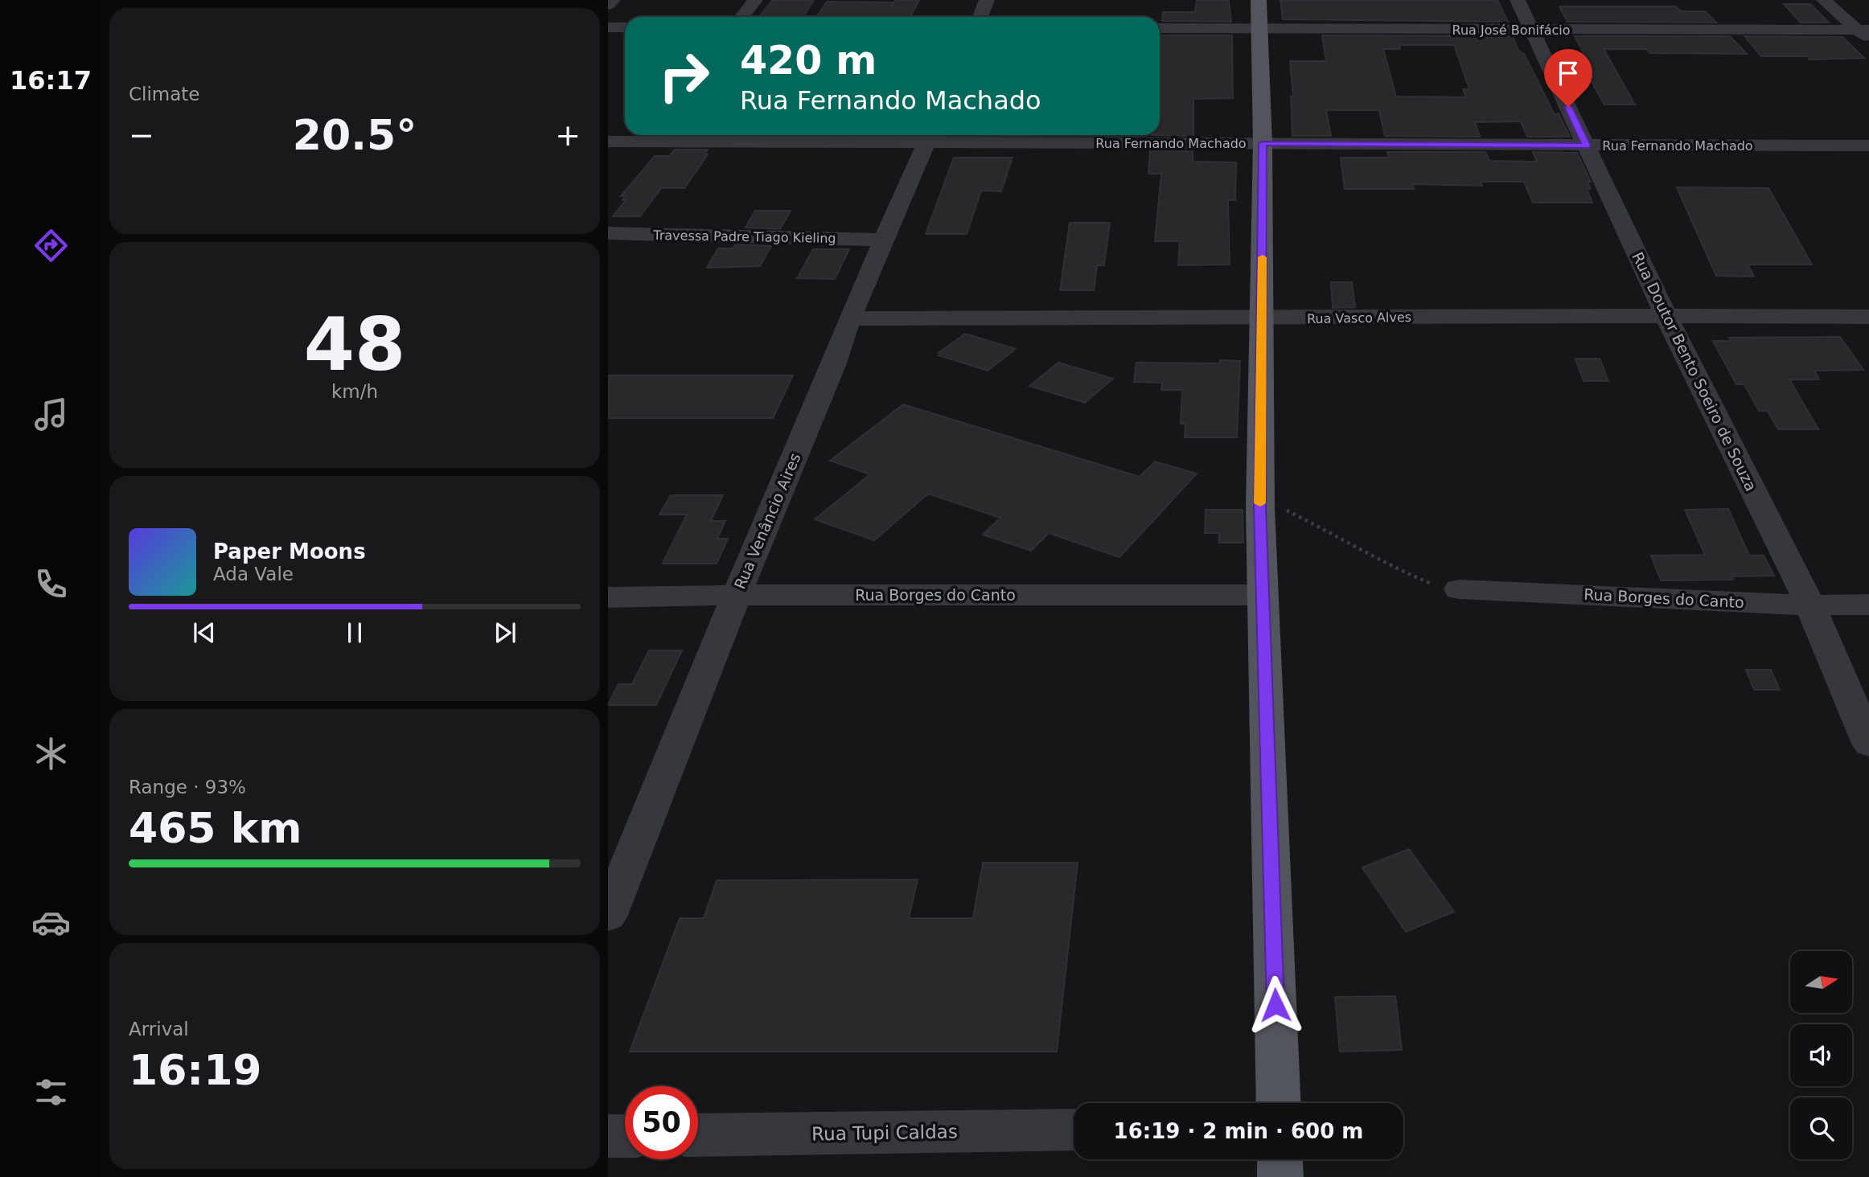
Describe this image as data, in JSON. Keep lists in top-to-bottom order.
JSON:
{
  "streets": {
    "street": [
      "Rua José Bonifácio",
      "Rua Fernando Machado",
      "Travessa Padre Tiago Kieling",
      "Rua Vasco Alves",
      "Rua Doutor Bento Soeiro de Souza",
      "Rua Venâncio Aires",
      "Rua Borges do Canto",
      "Rua Tupi Caldas"
    ]
  },
  "crossings": [
    ["Rua José Bonifácio", "Rua Doutor Bento Soeiro de Souza"],
    ["Rua Fernando Machado", "Rua Doutor Bento Soeiro de Souza"],
    ["Rua Fernando Machado", "Rua Venâncio Aires"],
    ["Travessa Padre Tiago Kieling", "Rua Venâncio Aires"],
    ["Rua Vasco Alves", "Rua Doutor Bento Soeiro de Souza"],
    ["Rua Vasco Alves", "Rua Venâncio Aires"],
    ["Rua Doutor Bento Soeiro de Souza", "Rua Borges do Canto"],
    ["Rua Venâncio Aires", "Rua Borges do Canto"]
  ],
  "north": "right",
  "page": {
    "tabs": "16:17",
    "tile": [
      "Climate",
      ["48", "km/h"],
      ["Range · 93%", "465 km"],
      ["Arrival", "16:19"]
    ],
    "turn": ["420 m", "Rua Fernando Machado"],
    "heat": ["−", "20.5°", "+"],
    "song": ["Paper Moons", "Ada Vale"],
    "limit": "50",
    "trip": "16:19 · 2 min · 600 m"
  }
}
